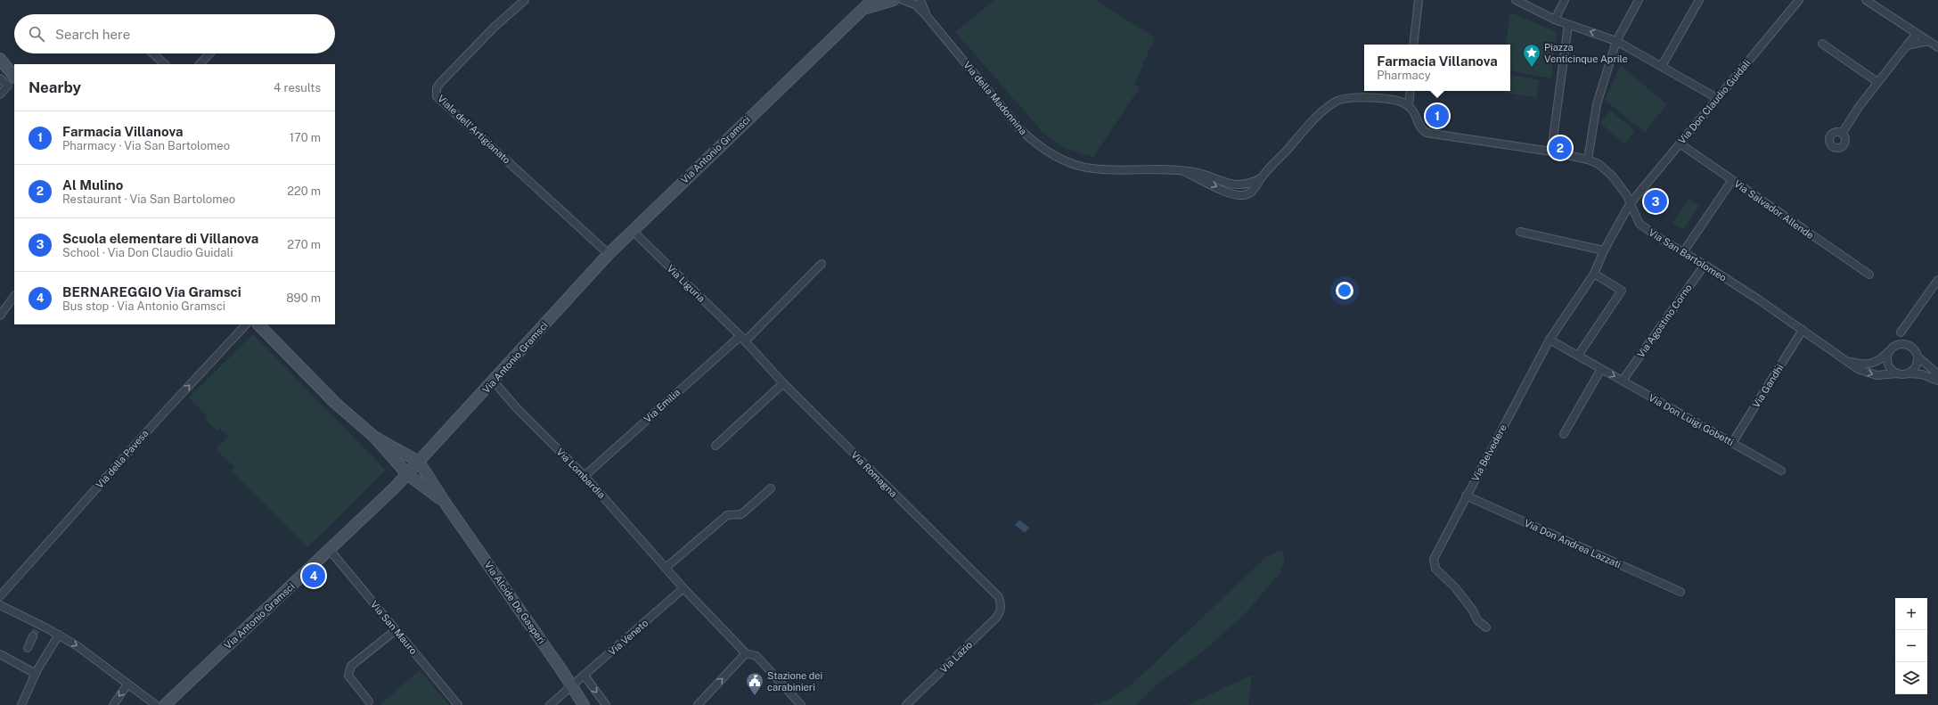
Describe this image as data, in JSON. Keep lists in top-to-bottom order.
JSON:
{
  "streets": {
    "street": [
      "Via della Madonnina",
      "Via Don Claudio Guidali",
      "Viale dell'Artigianato",
      "Via Antonio Gramsci",
      "Via Salvador Allende",
      "Via San Bartolomeo",
      "Via Liguria",
      "Via Agostino Corno",
      "Via Gandhi",
      "Via Emilia",
      "Via Don Luigi Gobetti",
      "Via Belvedere",
      "Via della Pavesa",
      "Via Lombardia",
      "Via Romagna",
      "Via Don Andrea Lazzati",
      "Via Alcide De Gasperi",
      "Via San Mauro",
      "Via Veneto",
      "Via Lazio"
    ]
  },
  "crossings": [
    ["Via della Madonnina", "Via San Bartolomeo"],
    ["Via Don Claudio Guidali", "Via Salvador Allende"],
    ["Via Don Claudio Guidali", "Via San Bartolomeo"],
    ["Via Don Claudio Guidali", "Via Belvedere"],
    ["Viale dell'Artigianato", "Via Antonio Gramsci"],
    ["Via Antonio Gramsci", "Via Liguria"],
    ["Via Antonio Gramsci", "Via Lombardia"],
    ["Via Antonio Gramsci", "Via Alcide De Gasperi"],
    ["Via Antonio Gramsci", "Via San Mauro"],
    ["Via San Bartolomeo", "Via Agostino Corno"],
    ["Via San Bartolomeo", "Via Gandhi"],
    ["Via San Bartolomeo", "Via Belvedere"],
    ["Via Liguria", "Via Emilia"],
    ["Via Liguria", "Via Romagna"],
    ["Via Gandhi", "Via Don Luigi Gobetti"],
    ["Via Emilia", "Via Lombardia"],
    ["Via Emilia", "Via Romagna"],
    ["Via Don Luigi Gobetti", "Via Belvedere"],
    ["Via Belvedere", "Via Don Andrea Lazzati"],
    ["Via Lombardia", "Via Veneto"],
    ["Via Romagna", "Via Lazio"],
    ["Via Alcide De Gasperi", "Via Veneto"]
  ],
  "one_way": ["Via Don Luigi Gobetti", "Via della Pavesa"],
  "places": {
    "place": ["Piazza Venticinque Aprile"],
    "public building": ["Stazione dei carabinieri"]
  },
  "page": {
    "search": "Search here",
    "popup": ["Farmacia Villanova", "Pharmacy"],
    "heading": ["Nearby", "4 results"],
    "pins": [
      "1",
      "2",
      "3",
      "4"
    ],
    "list": [
      {
        "mark": "1",
        "name": "Farmacia Villanova",
        "note": "Pharmacy · Via San Bartolomeo",
        "value": "170 m"
      },
      {
        "mark": "2",
        "name": "Al Mulino",
        "note": "Restaurant · Via San Bartolomeo",
        "value": "220 m"
      },
      {
        "mark": "3",
        "name": "Scuola elementare di Villanova",
        "note": "School · Via Don Claudio Guidali",
        "value": "270 m"
      },
      {
        "mark": "4",
        "name": "BERNAREGGIO Via Gramsci",
        "note": "Bus stop · Via Antonio Gramsci",
        "value": "890 m"
      }
    ],
    "map_buttons": ["+", "−"]
  }
}
